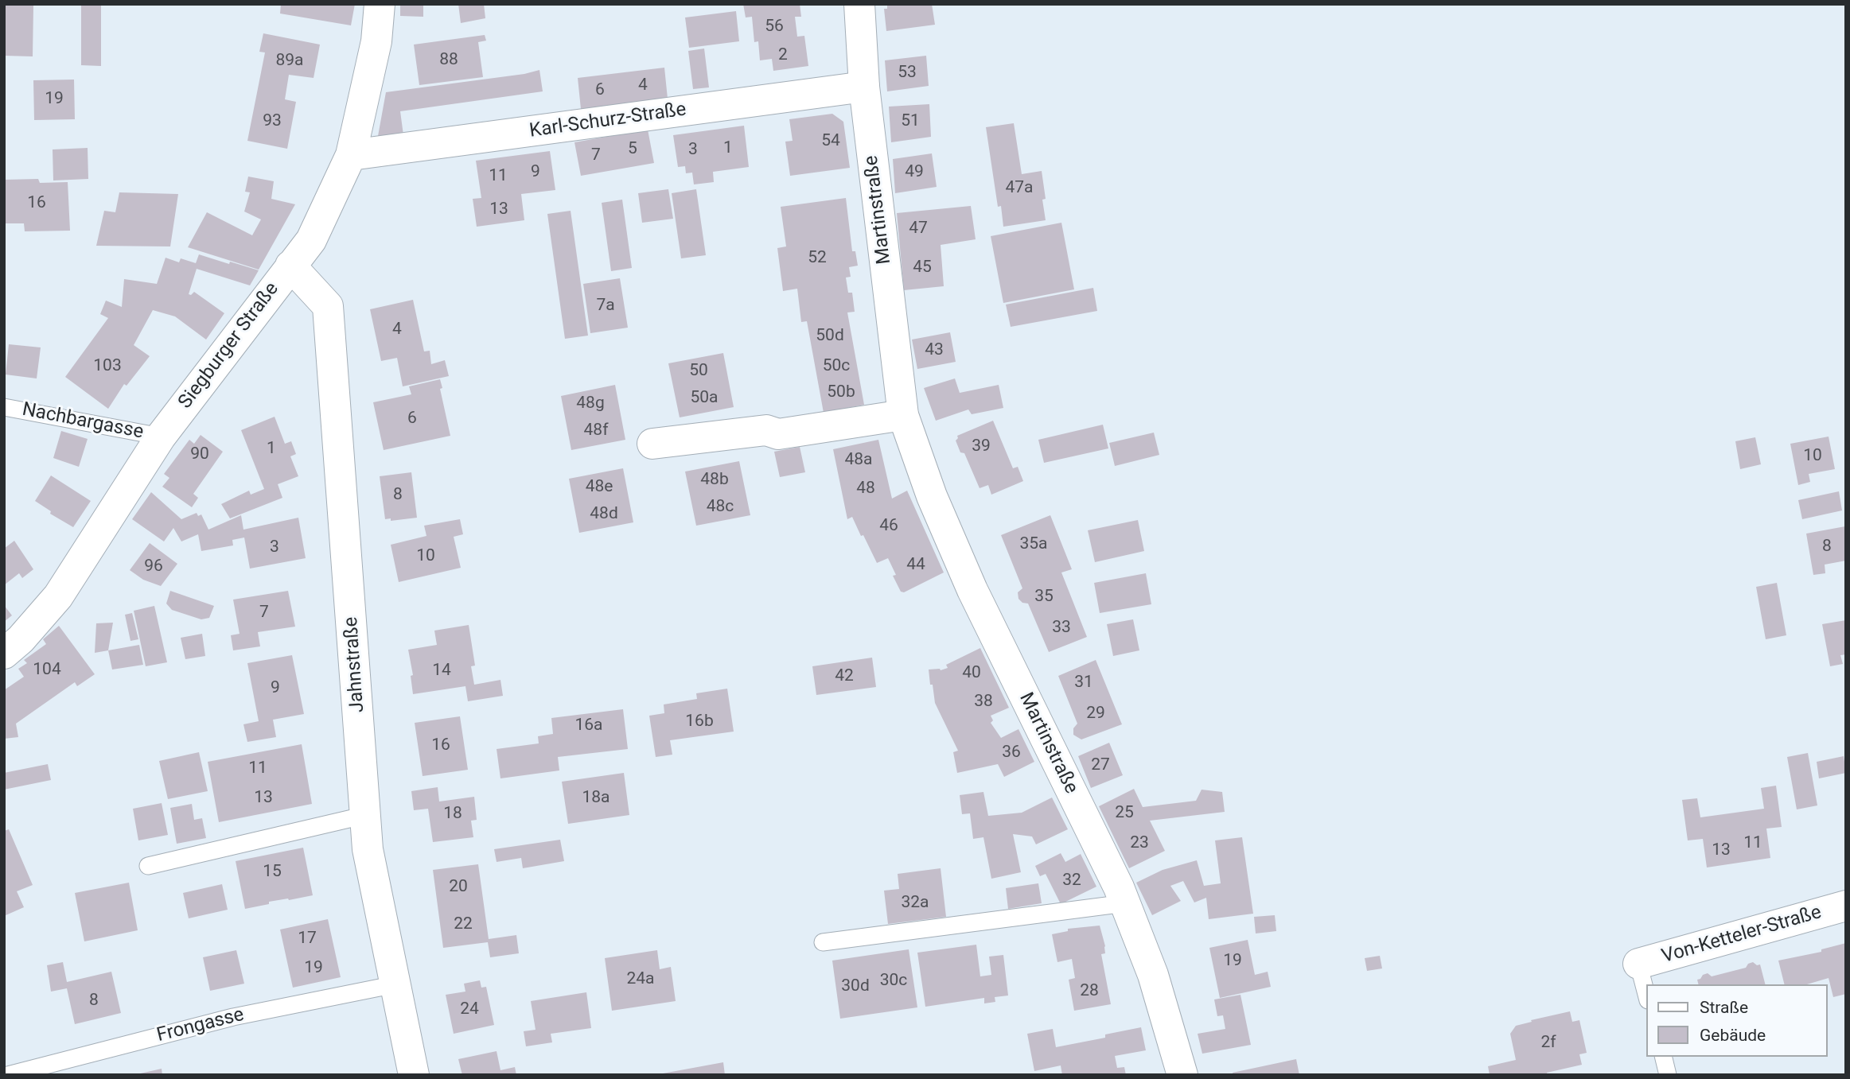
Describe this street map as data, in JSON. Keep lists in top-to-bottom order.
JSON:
{
  "streets": {
    "street": [
      "Karl-Schurz-Straße",
      "Martinstraße",
      "Siegburger Straße",
      "Jahnstraße",
      "Von-Ketteler-Straße"
    ],
    "lane": ["Nachbargasse", "Frongasse"]
  },
  "crossings": [
    ["Karl-Schurz-Straße", "Martinstraße"],
    ["Karl-Schurz-Straße", "Siegburger Straße"],
    ["Siegburger Straße", "Nachbargasse"],
    ["Siegburger Straße", "Jahnstraße"],
    ["Jahnstraße", "Frongasse"]
  ],
  "house_numbers": [
    "56",
    "2",
    "88",
    "89a",
    "53",
    "4",
    "6",
    "19",
    "93",
    "51",
    "54",
    "1",
    "5",
    "3",
    "7",
    "9",
    "49",
    "11",
    "47a",
    "16",
    "13",
    "47",
    "52",
    "45",
    "7a",
    "4",
    "50d",
    "43",
    "103",
    "50c",
    "50",
    "50b",
    "50a",
    "48g",
    "6",
    "48f",
    "39",
    "1",
    "90",
    "10",
    "48a",
    "48b",
    "48e",
    "48",
    "8",
    "48c",
    "48d",
    "46",
    "35a",
    "8",
    "3",
    "10",
    "44",
    "96",
    "35",
    "7",
    "33",
    "104",
    "14",
    "40",
    "42",
    "31",
    "9",
    "38",
    "29",
    "16b",
    "16a",
    "16",
    "36",
    "27",
    "11",
    "13",
    "18a",
    "25",
    "18",
    "23",
    "11",
    "13",
    "15",
    "32",
    "20",
    "32a",
    "22",
    "17",
    "19",
    "19",
    "24a",
    "30c",
    "30d",
    "28",
    "8",
    "24",
    "2f"
  ],
  "legend": ["Straße", "Gebäude"]
}
